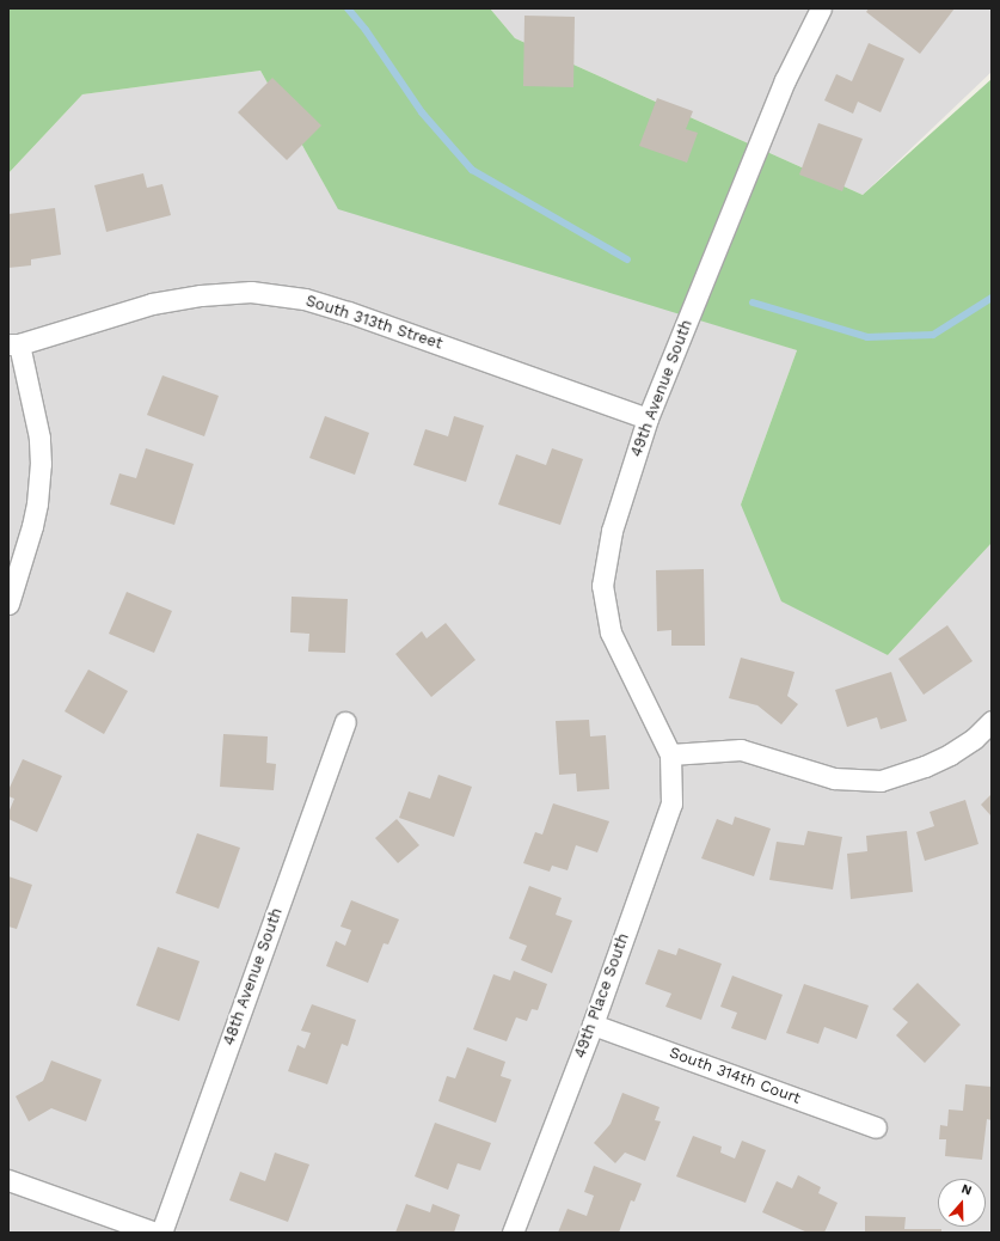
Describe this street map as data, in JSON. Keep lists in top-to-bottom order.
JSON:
{
  "streets": {
    "street": [
      "South 313th Street",
      "49th Avenue South",
      "48th Avenue South",
      "49th Place South",
      "South 314th Court"
    ]
  },
  "crossings": [
    ["South 313th Street", "49th Avenue South"],
    ["49th Avenue South", "49th Place South"],
    ["49th Place South", "South 314th Court"]
  ],
  "north": "top"
}
